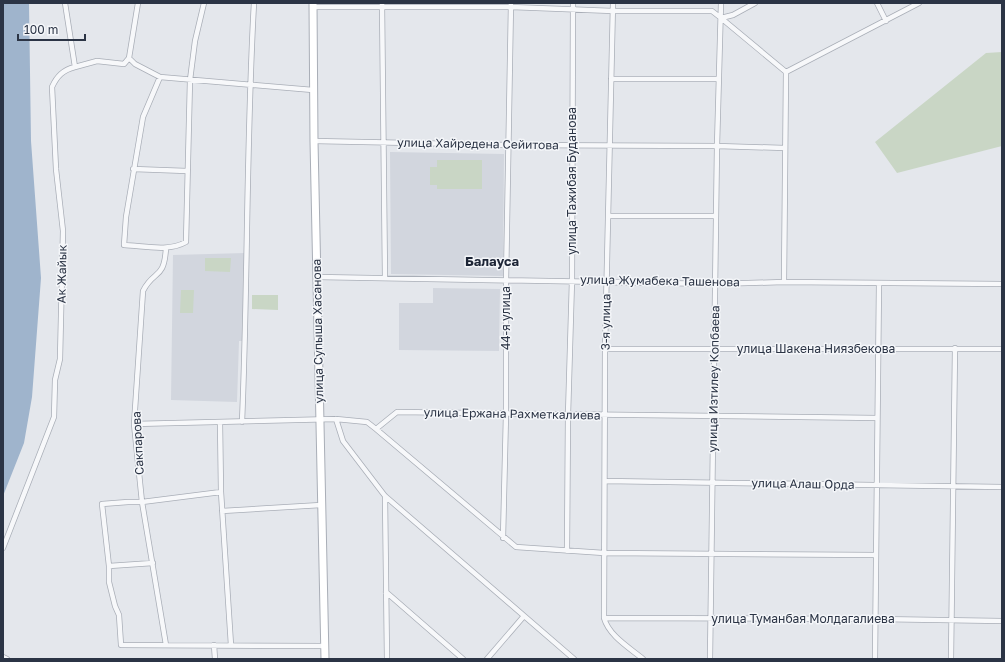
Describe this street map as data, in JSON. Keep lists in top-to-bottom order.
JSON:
{
  "streets": {
    "street": [
      "улица Хайредена Сейитова",
      "улица Тажибая Буданова",
      "Ак Жайык",
      "улица Жумабека Ташенова",
      "44-я улица",
      "3-я улица",
      "улица Супыша Хасанова",
      "улица Шакена Ниязбекова",
      "улица Изтилеу Копбаева",
      "улица Ержана Рахметкалиева",
      "Сакпарова",
      "улица Алаш Орда",
      "улица Туманбая Молдагалиева"
    ]
  },
  "crossings": [
    ["улица Хайредена Сейитова", "улица Тажибая Буданова"],
    ["улица Хайредена Сейитова", "44-я улица"],
    ["улица Хайредена Сейитова", "3-я улица"],
    ["улица Хайредена Сейитова", "улица Супыша Хасанова"],
    ["улица Хайредена Сейитова", "улица Изтилеу Копбаева"],
    ["улица Тажибая Буданова", "улица Жумабека Ташенова"],
    ["улица Тажибая Буданова", "улица Ержана Рахметкалиева"],
    ["улица Жумабека Ташенова", "44-я улица"],
    ["улица Жумабека Ташенова", "3-я улица"],
    ["улица Жумабека Ташенова", "улица Супыша Хасанова"],
    ["улица Жумабека Ташенова", "улица Изтилеу Копбаева"],
    ["44-я улица", "улица Ержана Рахметкалиева"],
    ["3-я улица", "улица Шакена Ниязбекова"],
    ["3-я улица", "улица Ержана Рахметкалиева"],
    ["3-я улица", "улица Алаш Орда"],
    ["3-я улица", "улица Туманбая Молдагалиева"],
    ["улица Шакена Ниязбекова", "улица Изтилеу Копбаева"],
    ["улица Изтилеу Копбаева", "улица Ержана Рахметкалиева"],
    ["улица Изтилеу Копбаева", "улица Алаш Орда"],
    ["улица Изтилеу Копбаева", "улица Туманбая Молдагалиева"]
  ],
  "districts": ["Балауса"],
  "scale_bar": "100 m"
}
